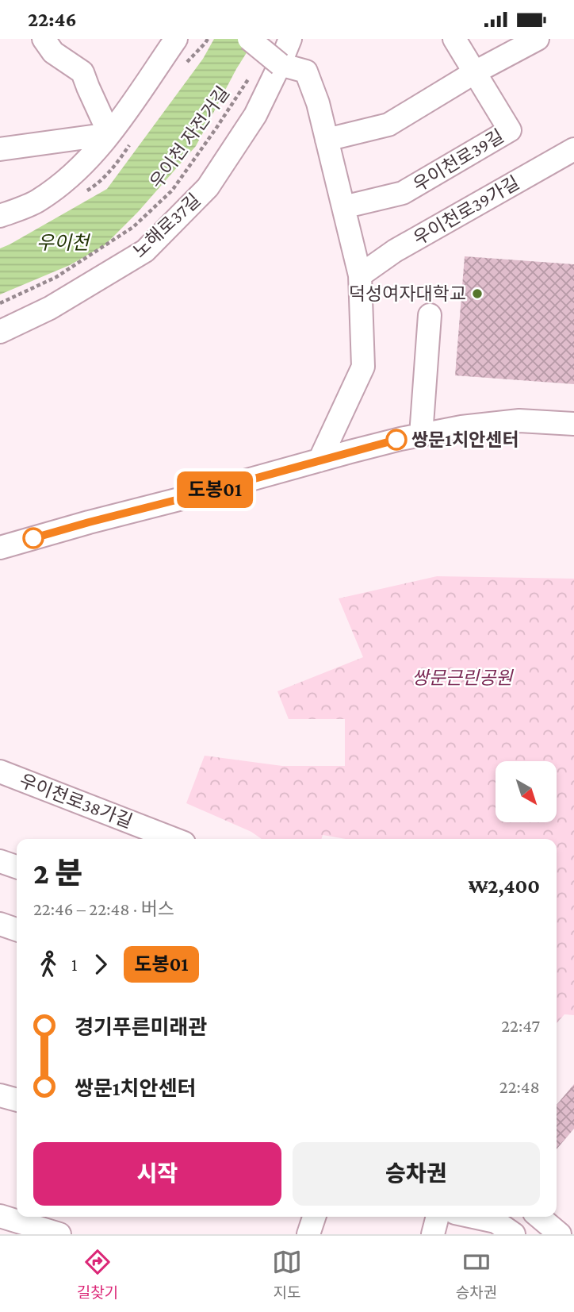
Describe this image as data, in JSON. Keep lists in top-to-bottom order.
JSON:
{
  "streets": {
    "street": [
      "우이천로39길",
      "우이천로39가길",
      "노해로37길",
      "우이천로38가길"
    ],
    "path": ["우이천 자전거길"]
  },
  "water": ["우이천"],
  "parks": ["쌍문근린공원"],
  "places": ["덕성여자대학교", "쌍문1치안센터"],
  "lines": ["bus line 도봉01"],
  "north": "bottom right",
  "page": {
    "status": "22:46",
    "on_map": "도봉01",
    "heading": ["2 분", "22:46 – 22:48 · 버스", "₩2,400"],
    "legs": ["1", "도봉01"],
    "list": [
      {
        "name": "경기푸른미래관",
        "value": "22:47"
      },
      {
        "name": "쌍문1치안센터",
        "value": "22:48"
      }
    ],
    "buttons": ["시작", "승차권"],
    "tabs": ["길찾기", "지도", "승차권"]
  }
}
